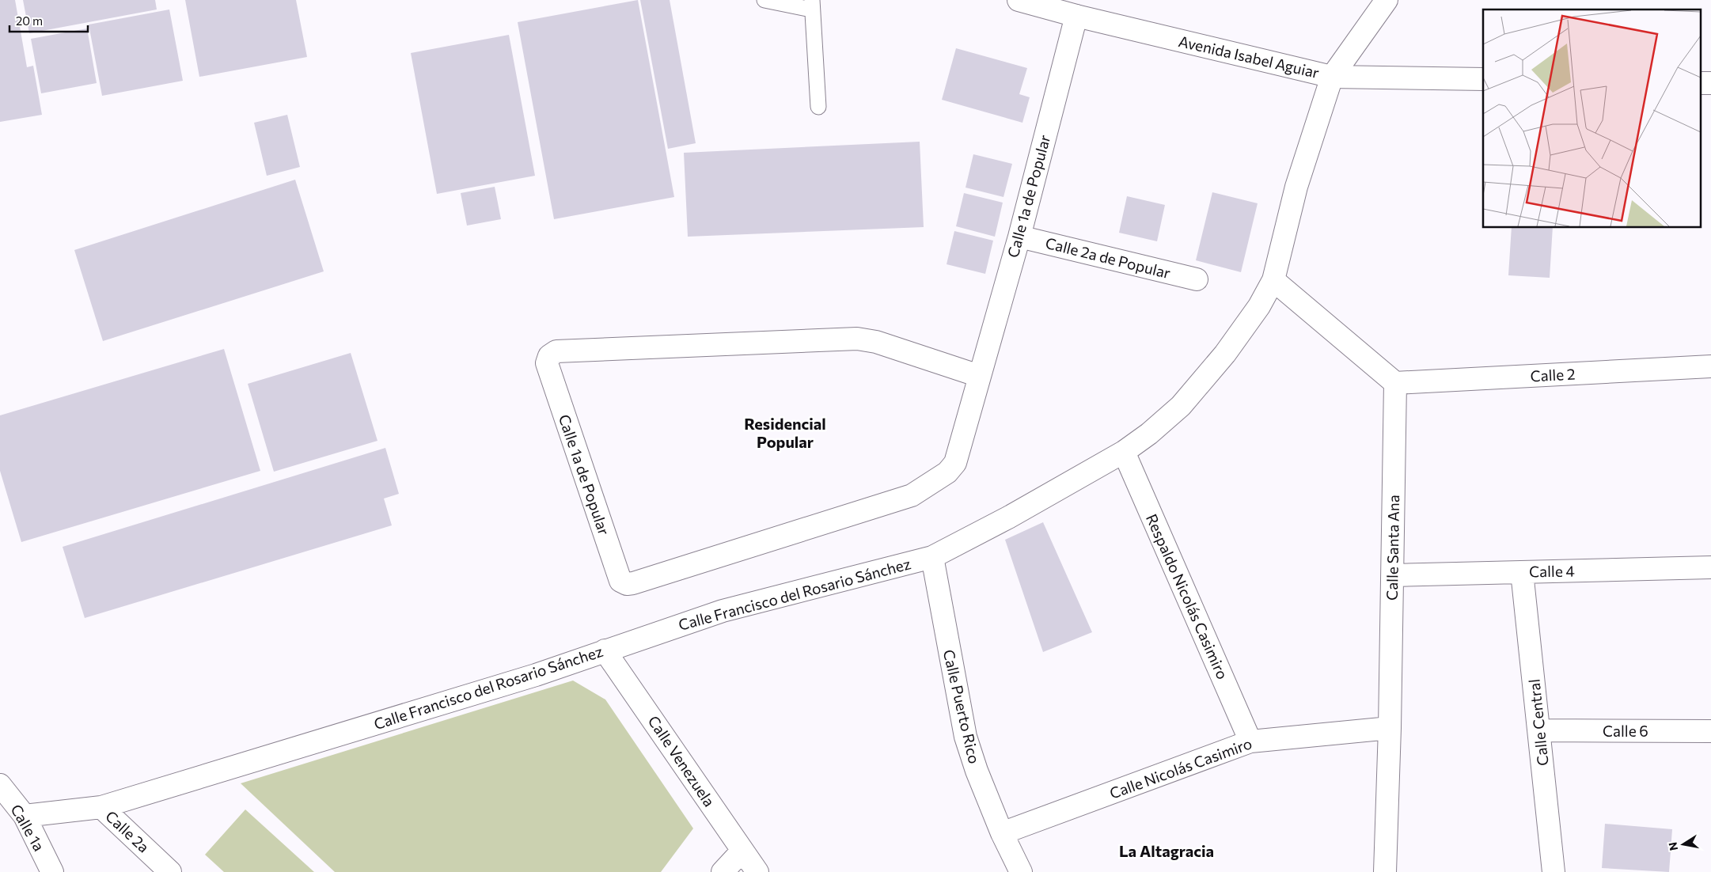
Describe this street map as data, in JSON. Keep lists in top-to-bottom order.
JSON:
{
  "streets": {
    "street": [
      "Avenida Isabel Aguiar",
      "Calle 1a de Popular",
      "Calle 2a de Popular",
      "Calle 2",
      "Calle Santa Ana",
      "Calle 4",
      "Calle Francisco del Rosario Sánchez",
      "Respaldo Nicolás Casimiro",
      "Calle Puerto Rico",
      "Calle Central",
      "Calle 6",
      "Calle Venezuela",
      "Calle Nicolás Casimiro",
      "Calle 1a",
      "Calle 2a"
    ]
  },
  "crossings": [
    ["Avenida Isabel Aguiar", "Calle 1a de Popular"],
    ["Avenida Isabel Aguiar", "Calle Francisco del Rosario Sánchez"],
    ["Calle 1a de Popular", "Calle 2a de Popular"],
    ["Calle 2", "Calle Santa Ana"],
    ["Calle Santa Ana", "Calle 4"],
    ["Calle Santa Ana", "Calle Nicolás Casimiro"],
    ["Calle 4", "Calle Central"],
    ["Calle Francisco del Rosario Sánchez", "Respaldo Nicolás Casimiro"],
    ["Calle Francisco del Rosario Sánchez", "Calle Puerto Rico"],
    ["Calle Francisco del Rosario Sánchez", "Calle Venezuela"],
    ["Calle Francisco del Rosario Sánchez", "Calle 1a"],
    ["Calle Francisco del Rosario Sánchez", "Calle 2a"],
    ["Respaldo Nicolás Casimiro", "Calle Nicolás Casimiro"],
    ["Calle Puerto Rico", "Calle Nicolás Casimiro"],
    ["Calle Central", "Calle 6"]
  ],
  "districts": ["Residencial Popular", "La Altagracia"],
  "scale_bar": "20 m",
  "north": "left"
}
